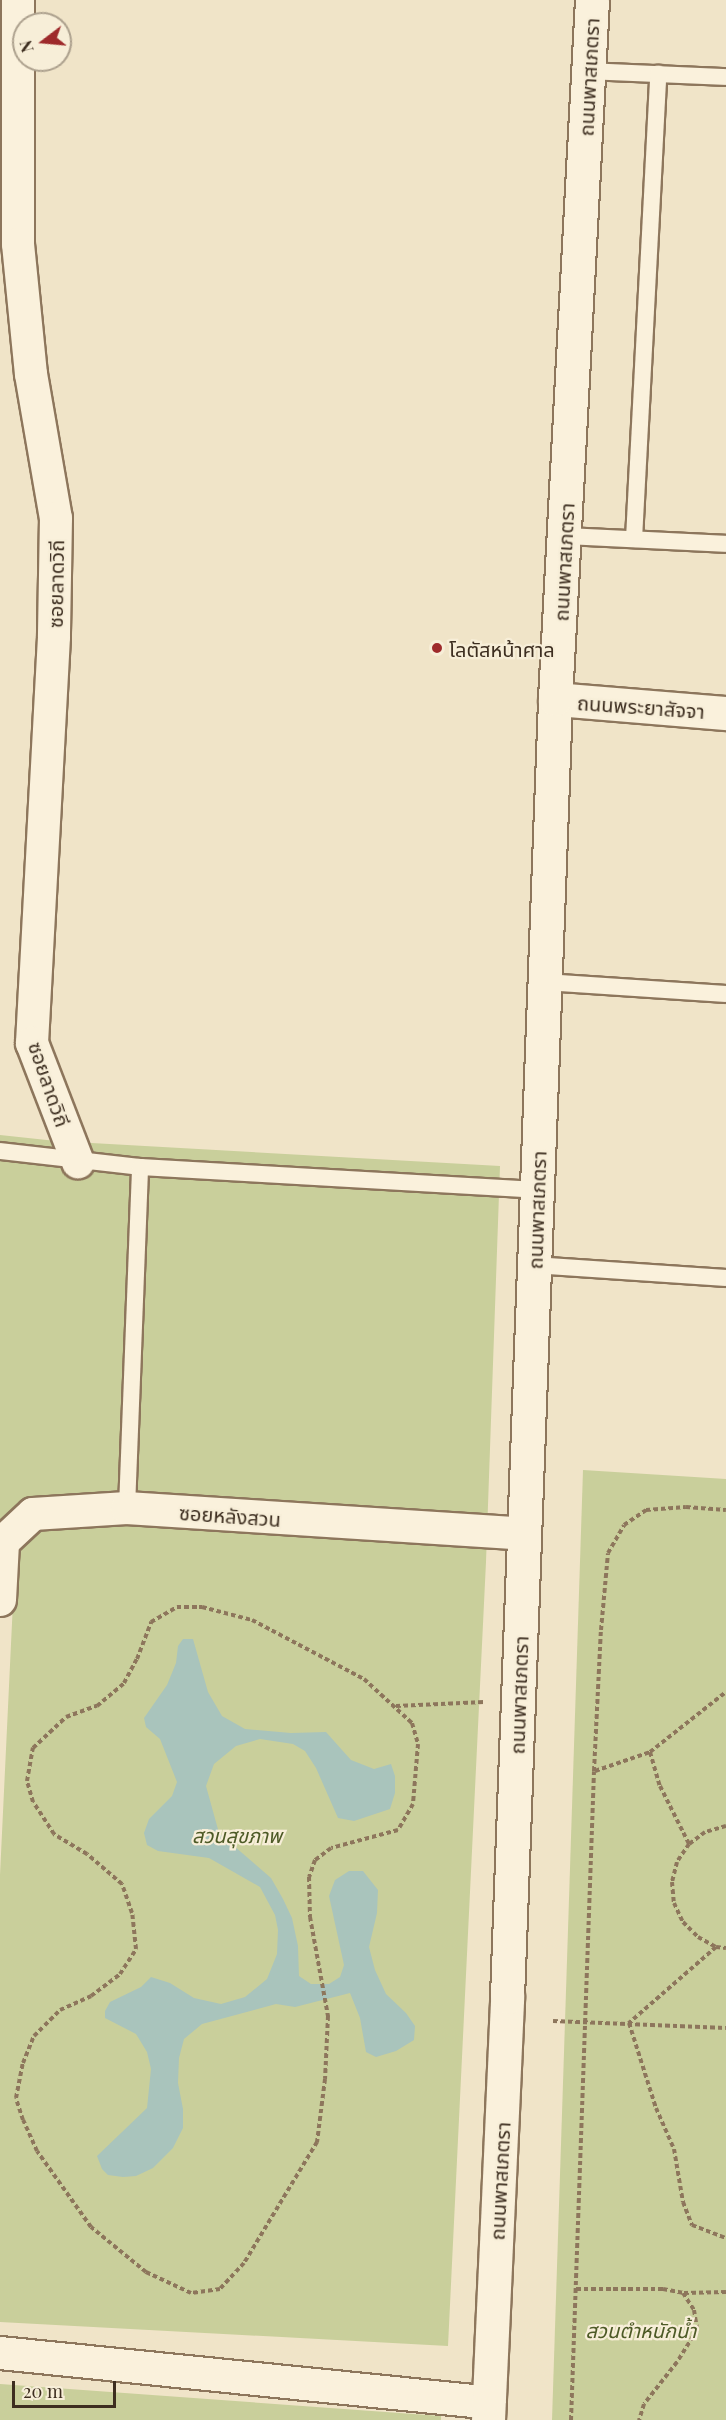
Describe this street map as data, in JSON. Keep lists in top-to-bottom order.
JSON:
{
  "streets": {
    "street": [
      "ถนนพาสเภตรา",
      "ซอยลาดวิถี",
      "ถนนพระยาสัจจา",
      "ซอยหลังสวน"
    ]
  },
  "crossings": [
    ["ถนนพาสเภตรา", "ถนนพระยาสัจจา"],
    ["ถนนพาสเภตรา", "ซอยหลังสวน"]
  ],
  "parks": ["สวนสุขภาพ", "สวนตำหนักน้ำ"],
  "places": ["โลตัสหน้าศาล"],
  "scale_bar": "20 m",
  "north": "left"
}
